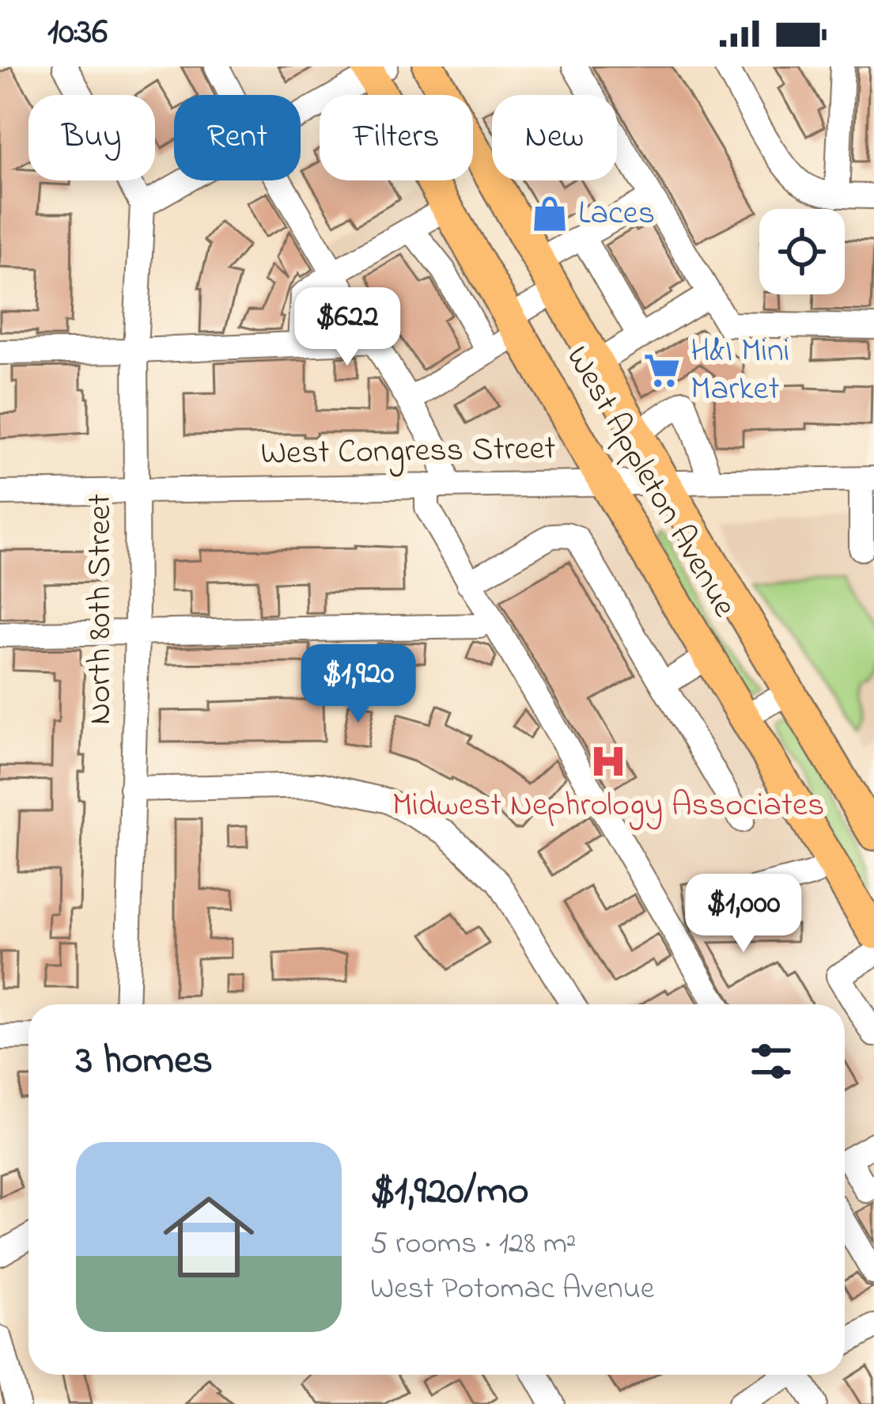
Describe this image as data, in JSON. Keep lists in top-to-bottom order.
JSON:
{
  "streets": {
    "main road": ["West Appleton Avenue"],
    "street": ["West Congress Street", "North 80th Street"]
  },
  "crossings": [
    ["West Congress Street", "West Appleton Avenue"],
    ["West Congress Street", "North 80th Street"]
  ],
  "places": {
    "shop": ["Laces"],
    "supermarket": ["H&I Mini Market"],
    "hospital": ["Midwest Nephrology Associates"]
  },
  "page": {
    "status": "10:36",
    "chip": [
      "Buy",
      "Rent",
      "Filters",
      "New"
    ],
    "price": ["$622", "$1,920", "$1,000"],
    "heading": "3 homes",
    "list": [
      {
        "name": "$1,920/mo",
        "note": "5 rooms · 128 m² · West Potomac Avenue"
      }
    ]
  }
}
